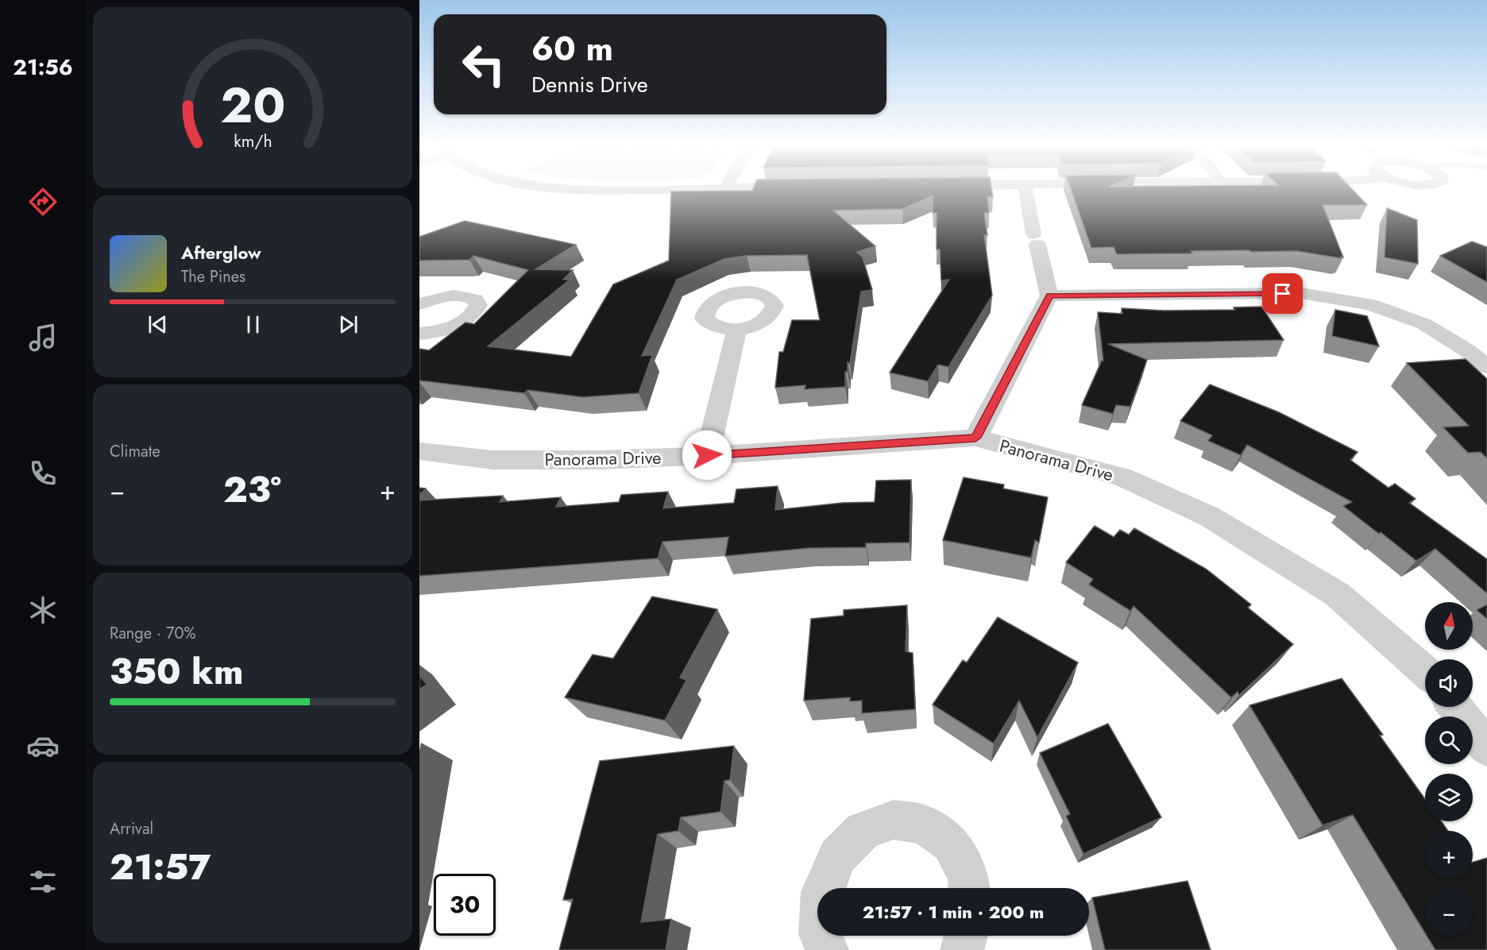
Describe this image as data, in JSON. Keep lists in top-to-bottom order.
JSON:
{
  "streets": {
    "street": ["Panorama Drive"]
  },
  "north": "top",
  "page": {
    "tabs": "21:56",
    "turn": ["60 m", "Dennis Drive"],
    "song": ["Afterglow", "The Pines"],
    "tile": [
      "Climate",
      ["Range · 70%", "350 km"],
      ["Arrival", "21:57"]
    ],
    "heat": ["−", "23°", "+"],
    "map_buttons": ["+", "−"],
    "limit": "30",
    "trip": "21:57 · 1 min · 200 m",
    "gauge": ["20", "km/h"]
  }
}
